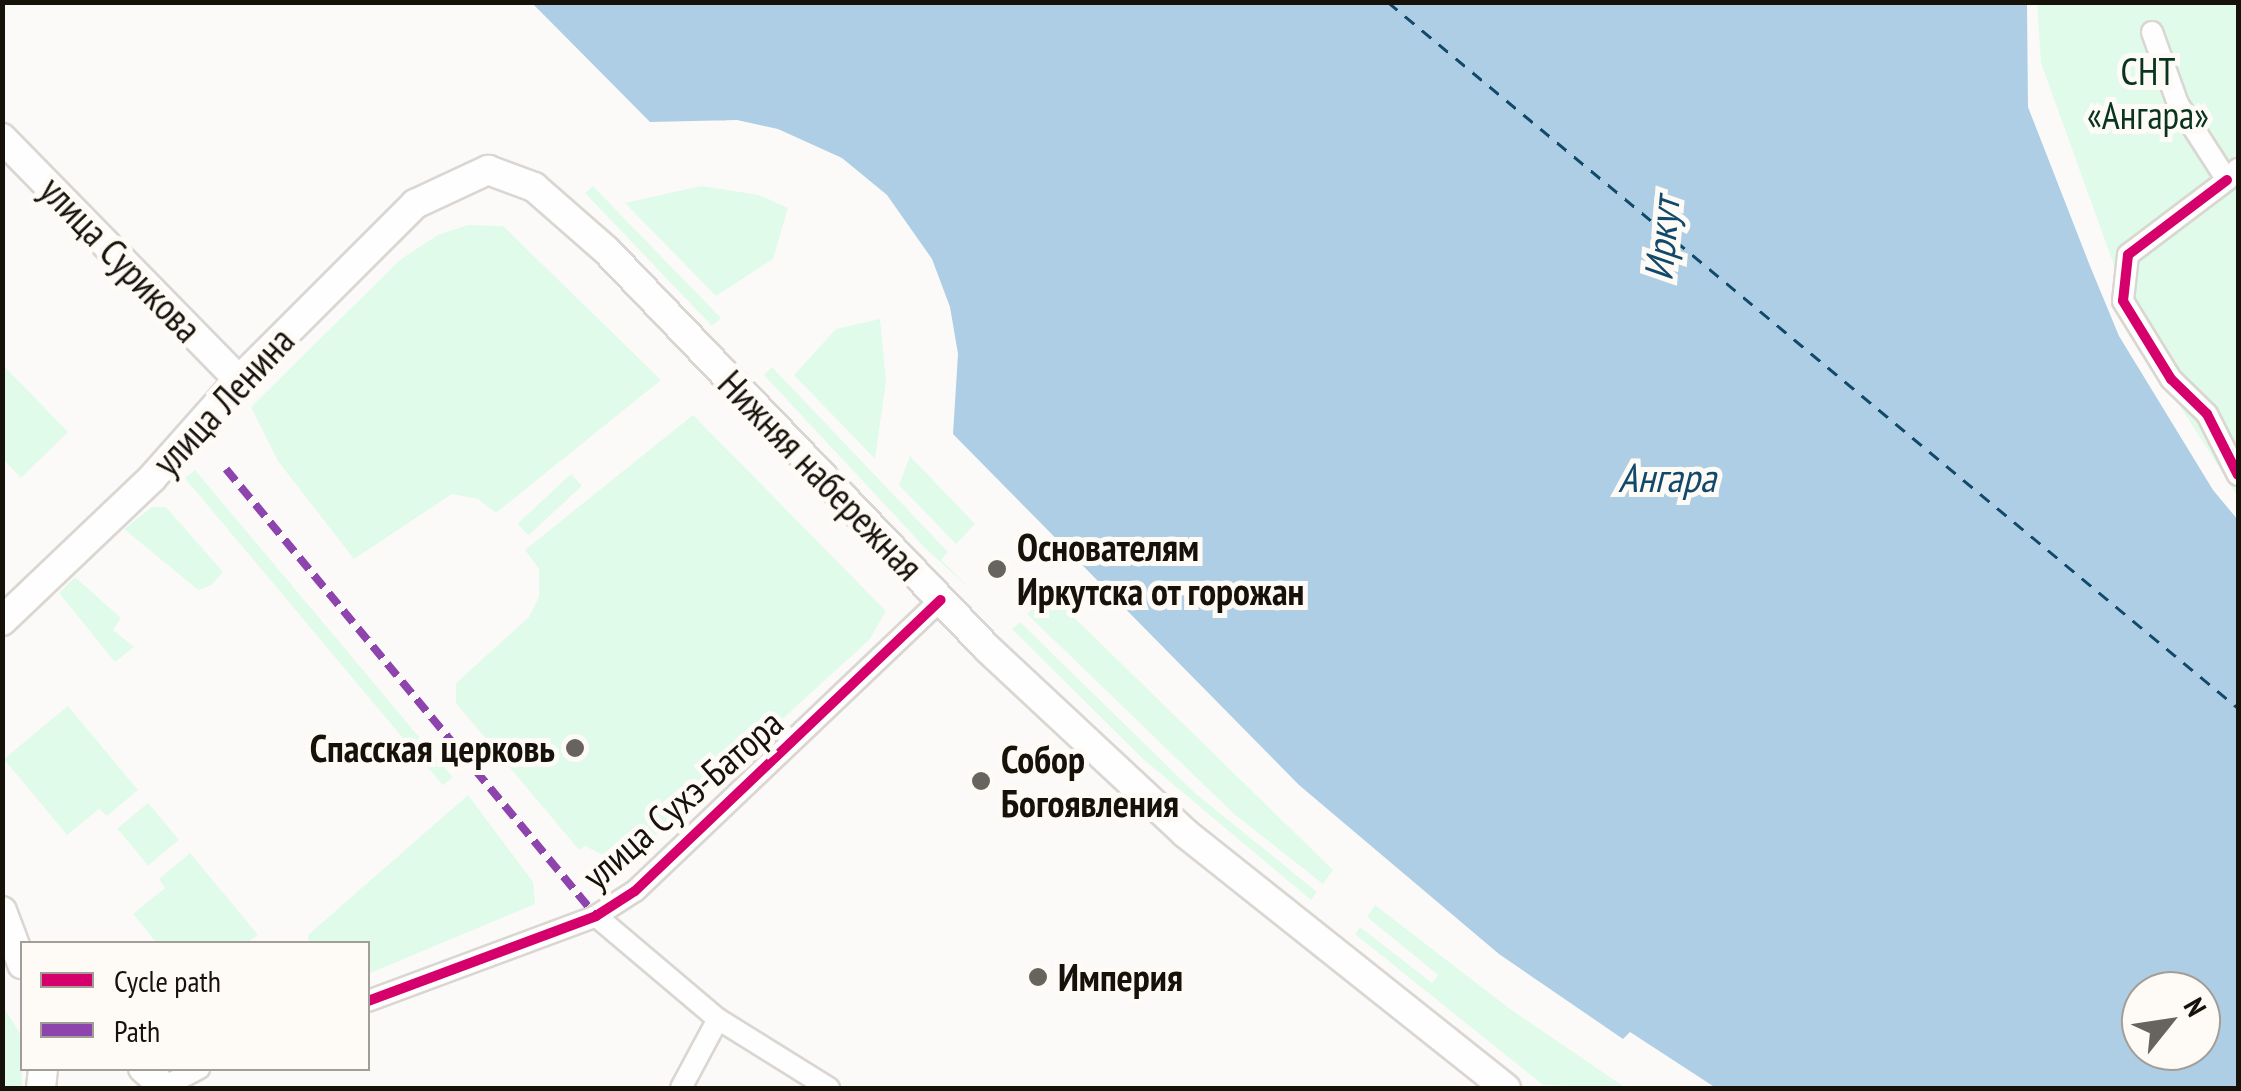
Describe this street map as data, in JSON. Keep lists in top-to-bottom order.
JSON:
{
  "streets": {
    "main road": ["улица Сурикова", "улица Ленина", "Нижняя набережная"],
    "street": ["улица Сухэ-Батора"]
  },
  "crossings": [
    ["улица Сурикова", "улица Ленина"],
    ["улица Ленина", "Нижняя набережная"],
    ["Нижняя набережная", "улица Сухэ-Батора"]
  ],
  "water": ["Иркут", "Ангара"],
  "parks": ["СНТ «Ангара»"],
  "places": [
    "Основателям Иркутска от горожан",
    "Спасская церковь",
    "Собор Богоявления",
    "Империя"
  ],
  "legend": ["Cycle path", "Path"],
  "north": "top right"
}
